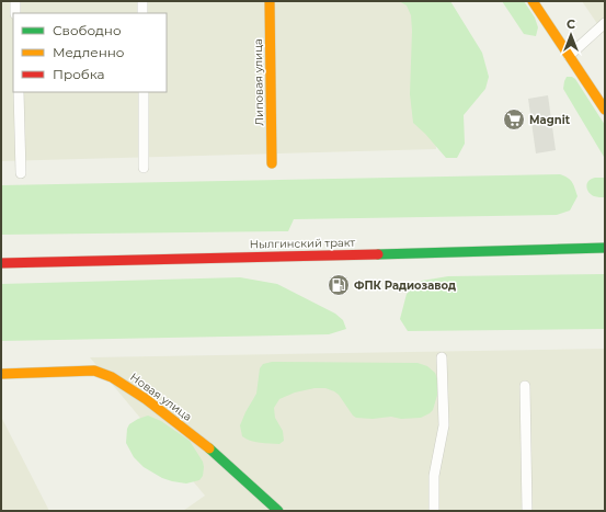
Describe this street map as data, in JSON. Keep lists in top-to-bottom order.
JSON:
{
  "streets": {
    "street": ["Липовая улица", "Нылгинский тракт", "Новая улица"]
  },
  "places": {
    "supermarket": ["Magnit"],
    "fuel station": ["ФПК Радиозавод"]
  },
  "legend": ["Свободно", "Медленно", "Пробка"],
  "north": "top"
}
